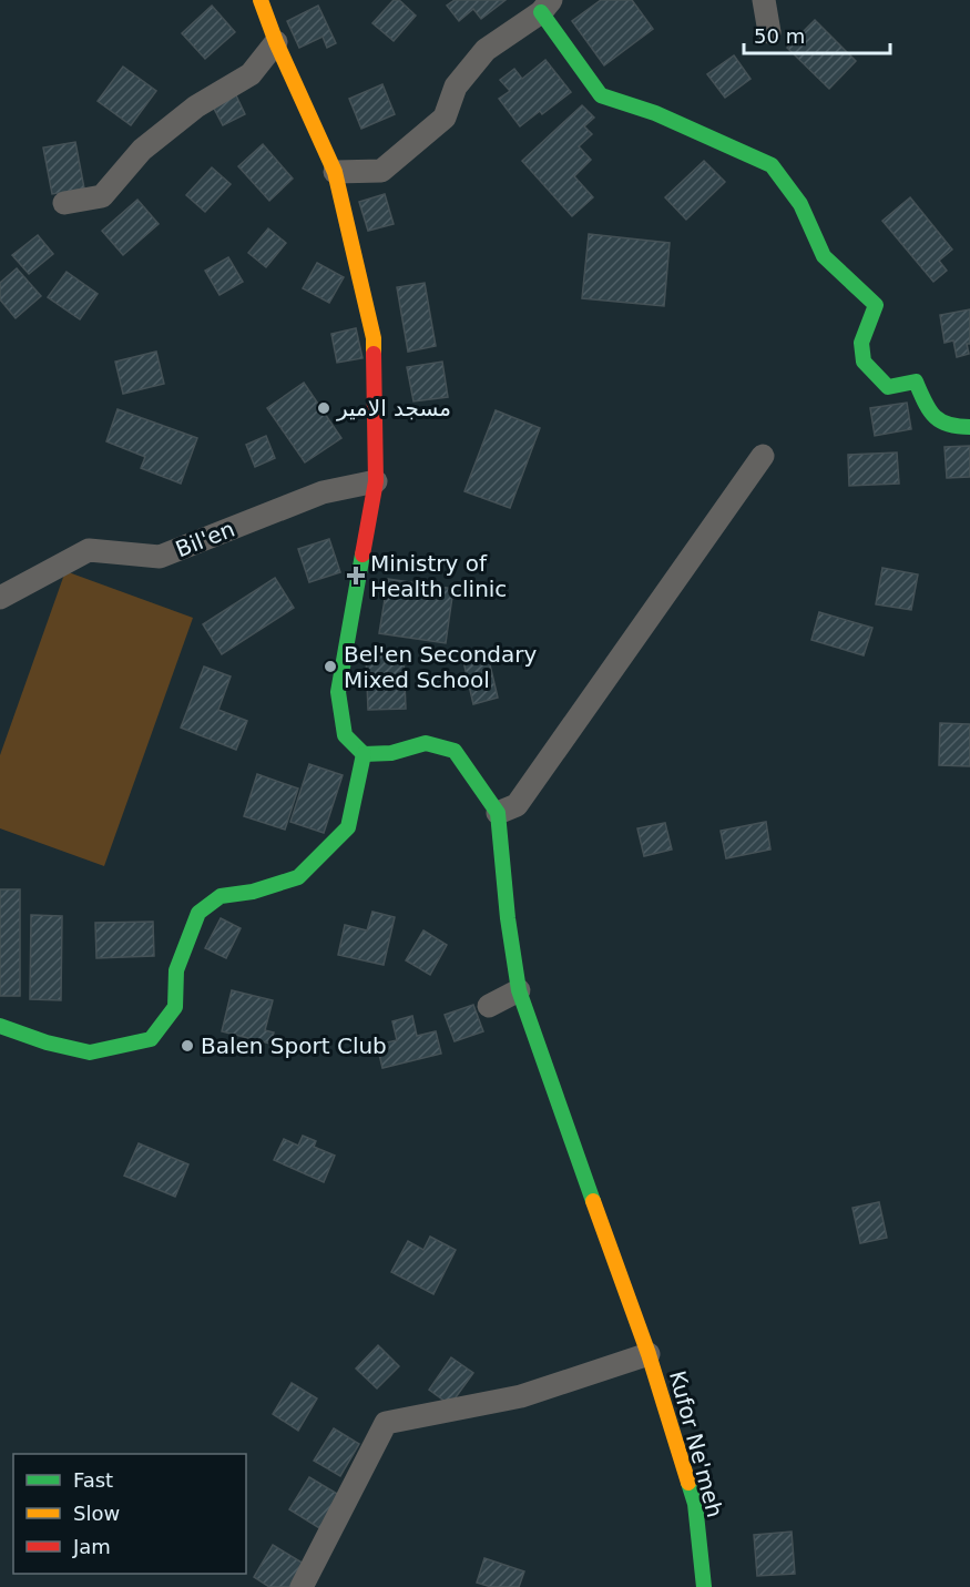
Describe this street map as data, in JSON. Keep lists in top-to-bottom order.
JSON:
{
  "streets": {
    "street": ["Bil'en", "Kufor Ne'meh"]
  },
  "places": {
    "other": ["مسجد الامير", "Bel'en Secondary Mixed School", "Balen Sport Club"],
    "health": ["Ministry of Health clinic"]
  },
  "legend": ["Fast", "Slow", "Jam"],
  "scale_bar": "50 m"
}
